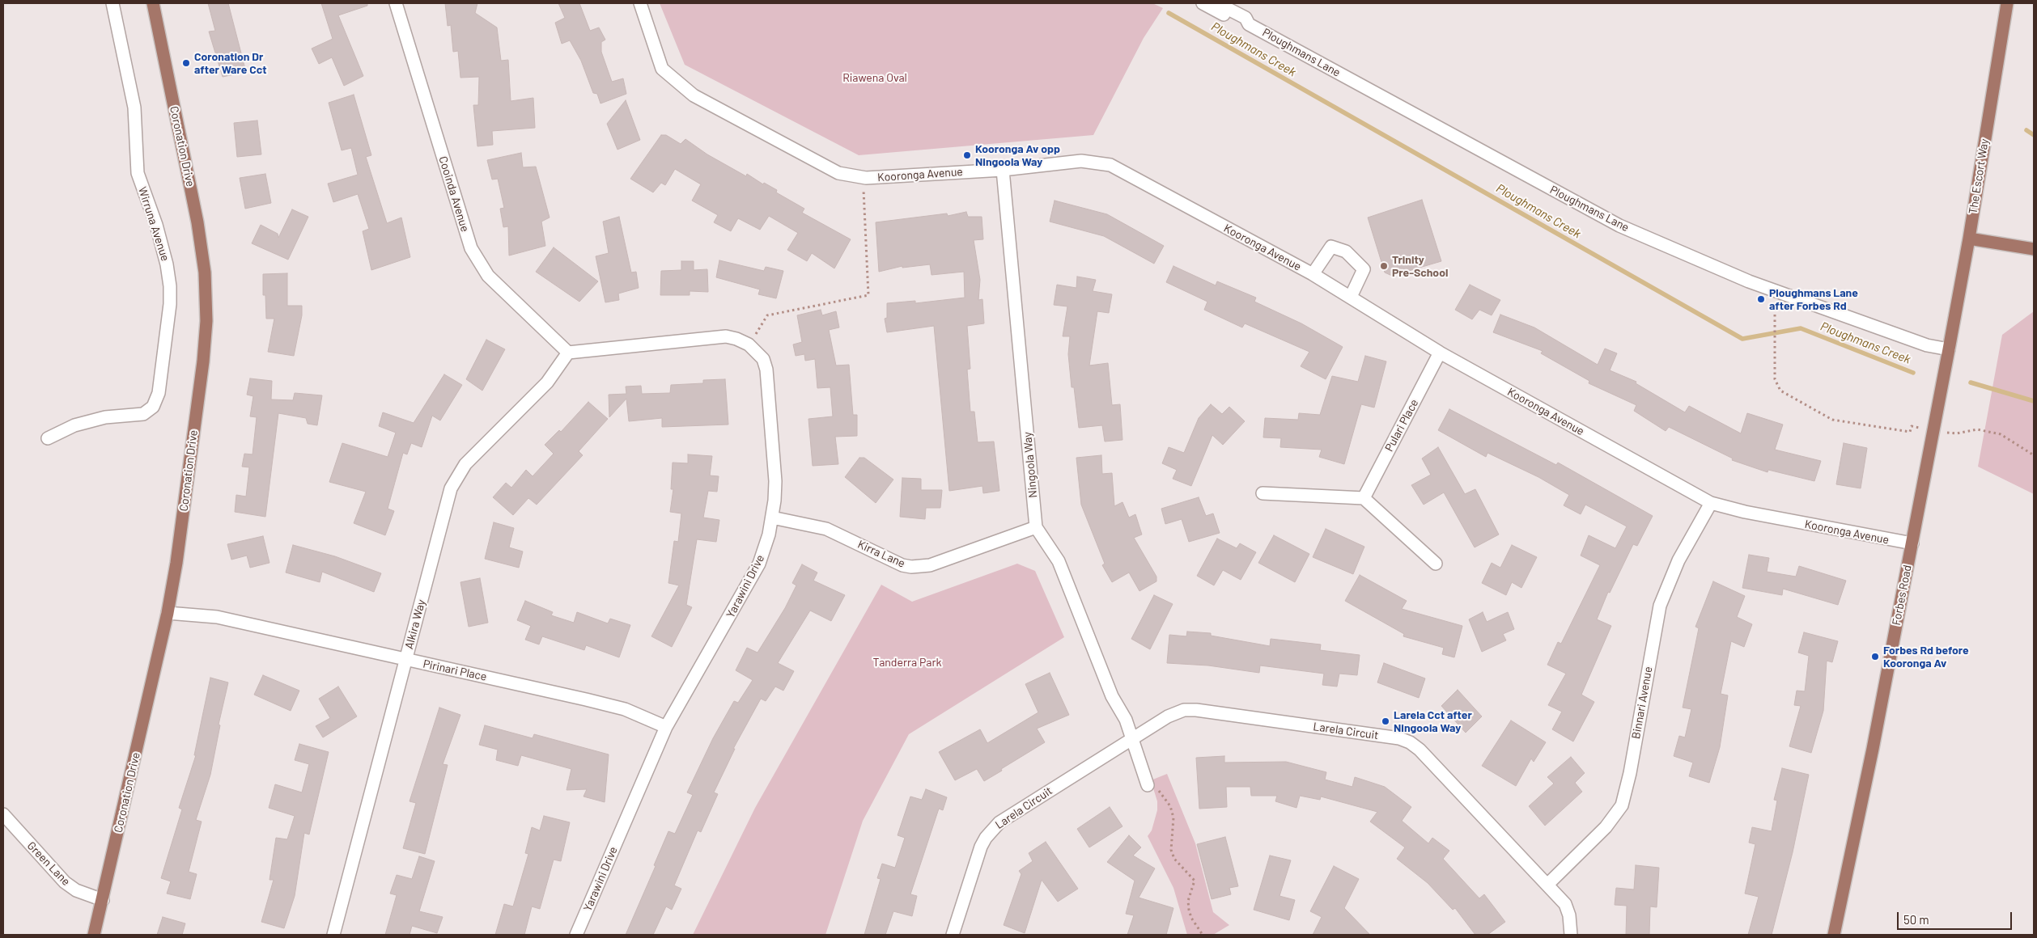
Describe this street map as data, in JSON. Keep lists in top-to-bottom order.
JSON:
{
  "streets": {
    "main road": ["Coronation Drive", "The Escort Way", "Forbes Road"],
    "street": [
      "Ploughmans Lane",
      "Kooronga Avenue",
      "Cooinda Avenue",
      "Wirruna Avenue",
      "Pulari Place",
      "Ningoola Way",
      "Kirra Lane",
      "Yarawini Drive",
      "Alkira Way",
      "Pirinari Place",
      "Binnari Avenue",
      "Larela Circuit",
      "Green Lane"
    ]
  },
  "crossings": [
    ["Ploughmans Lane", "The Escort Way"],
    ["Ploughmans Lane", "Forbes Road"],
    ["Coronation Drive", "Pirinari Place"],
    ["Coronation Drive", "Green Lane"],
    ["Kooronga Avenue", "Pulari Place"],
    ["Kooronga Avenue", "Ningoola Way"],
    ["Kooronga Avenue", "Forbes Road"],
    ["Kooronga Avenue", "Binnari Avenue"],
    ["The Escort Way", "Forbes Road"],
    ["Cooinda Avenue", "Yarawini Drive"],
    ["Cooinda Avenue", "Alkira Way"],
    ["Ningoola Way", "Kirra Lane"],
    ["Ningoola Way", "Larela Circuit"],
    ["Kirra Lane", "Yarawini Drive"],
    ["Yarawini Drive", "Alkira Way"],
    ["Yarawini Drive", "Pirinari Place"],
    ["Alkira Way", "Pirinari Place"],
    ["Binnari Avenue", "Larela Circuit"]
  ],
  "water": ["Ploughmans Creek"],
  "parks": ["Riawena Oval", "Tanderra Park"],
  "places": [
    "Coronation Dr after Ware Cct",
    "Kooronga Av opp Ningoola Way",
    "Trinity Pre-School",
    "Ploughmans Lane after Forbes Rd",
    "Forbes Rd before Kooronga Av",
    "Larela Cct after Ningoola Way"
  ],
  "scale_bar": "50 m"
}
